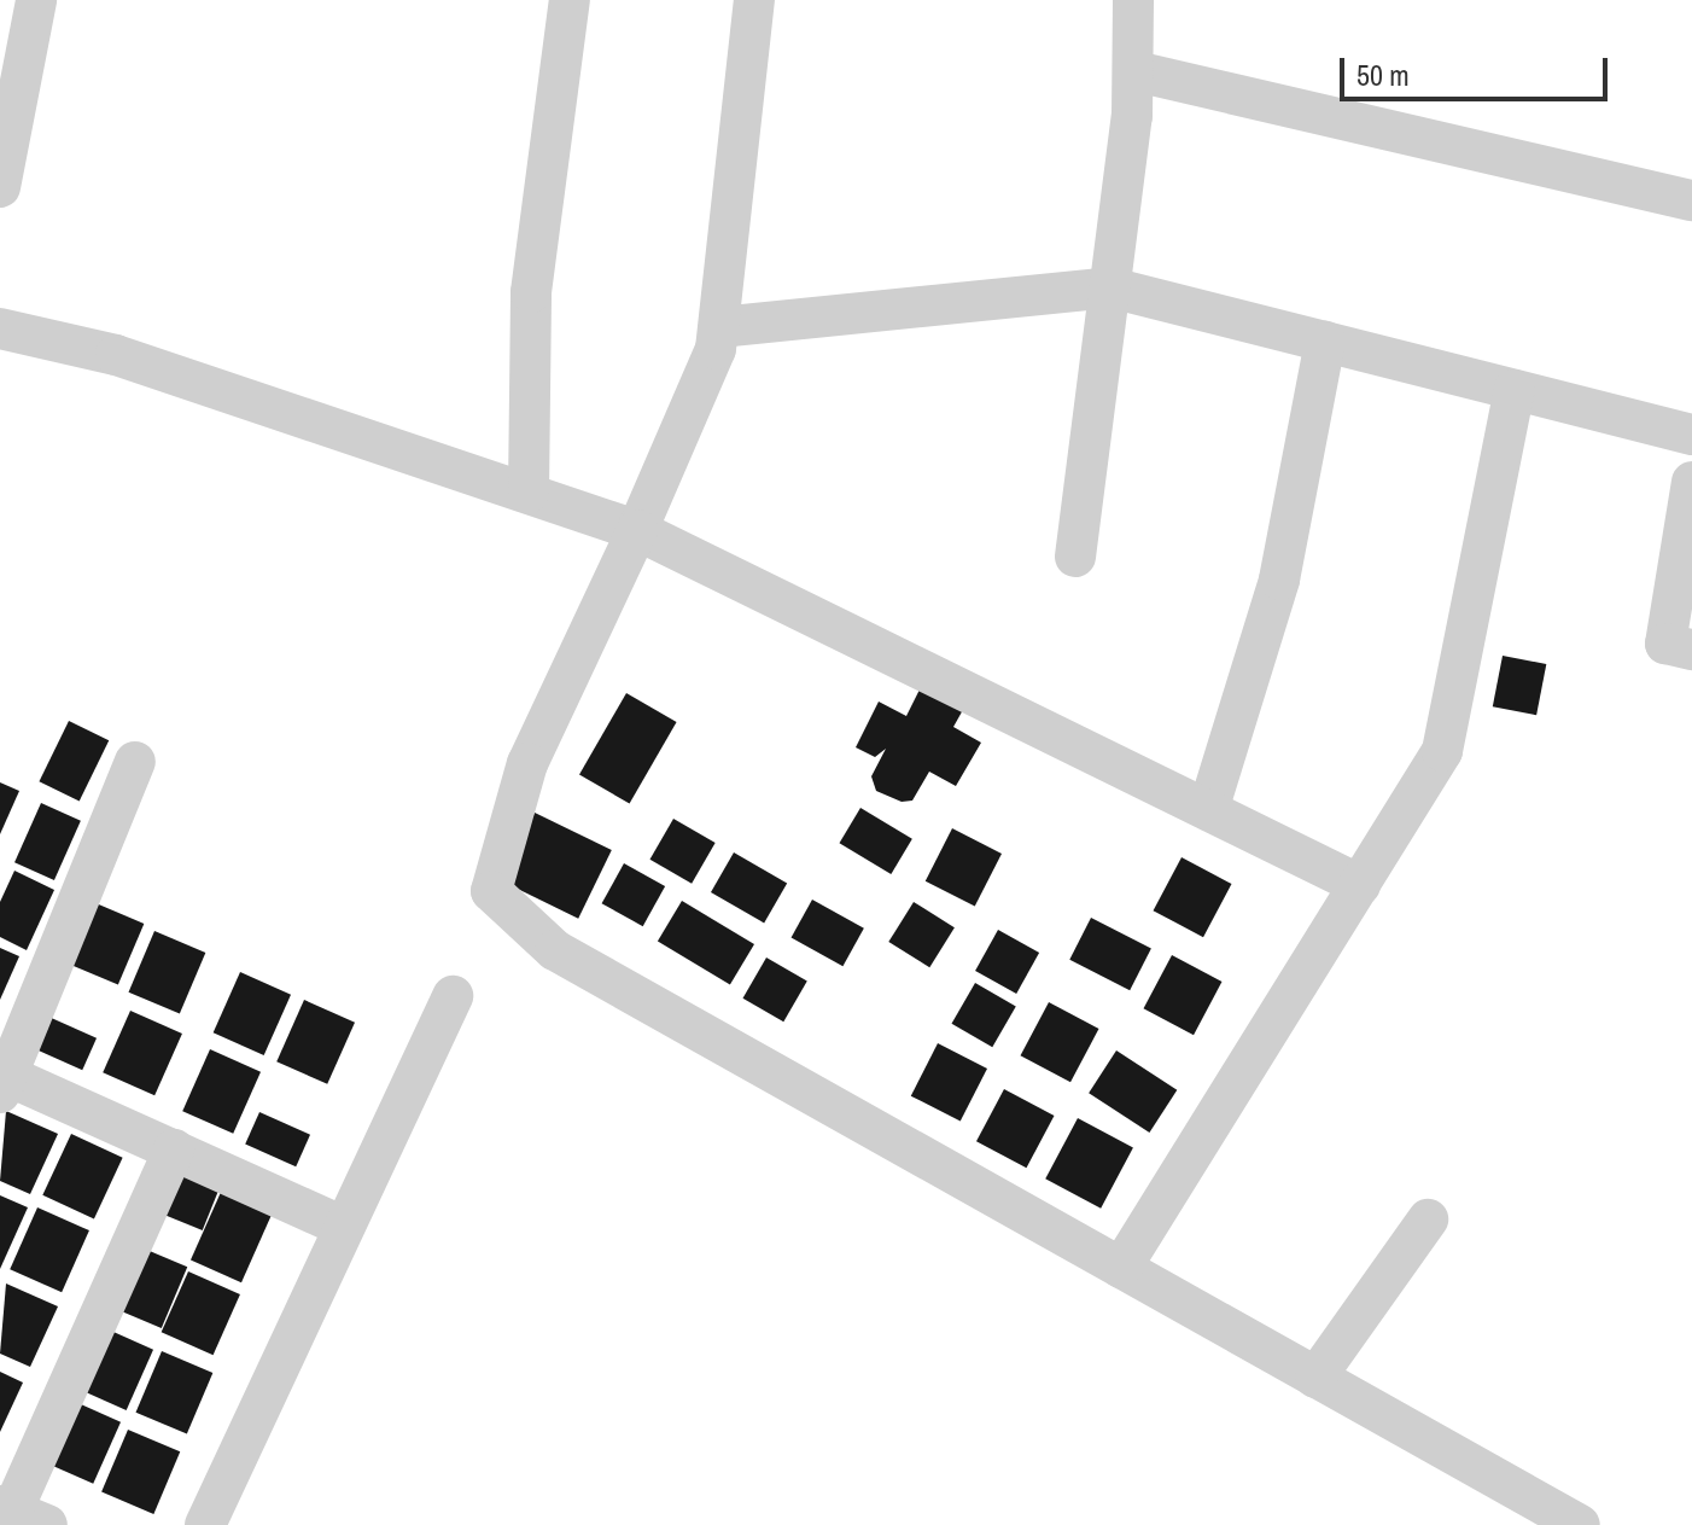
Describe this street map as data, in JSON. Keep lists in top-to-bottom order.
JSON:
{
  "scale_bar": "50 m"
}
